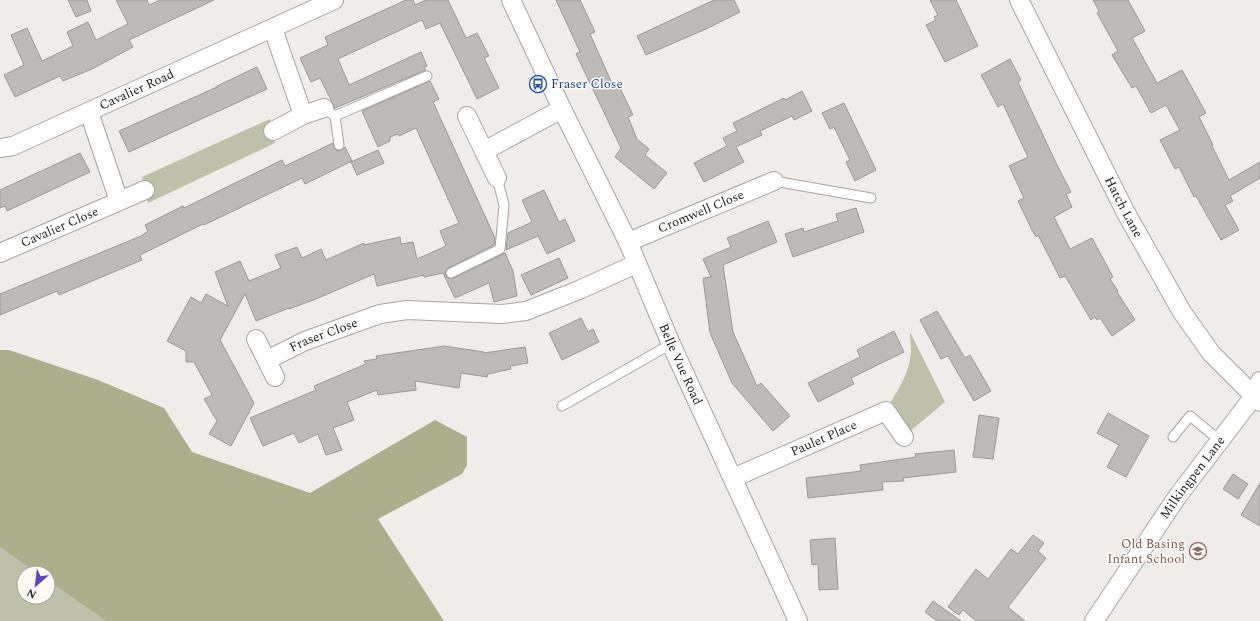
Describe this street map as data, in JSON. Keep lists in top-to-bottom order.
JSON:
{
  "streets": {
    "street": [
      "Cavalier Road",
      "Hatch Lane",
      "Cromwell Close",
      "Cavalier Close",
      "Fraser Close",
      "Belle Vue Road",
      "Paulet Place",
      "Milkingpen Lane"
    ]
  },
  "crossings": [
    ["Hatch Lane", "Milkingpen Lane"],
    ["Cromwell Close", "Belle Vue Road"],
    ["Fraser Close", "Belle Vue Road"],
    ["Belle Vue Road", "Paulet Place"]
  ],
  "places": {
    "bus stop": ["Fraser Close"],
    "school or university": ["Old Basing Infant School"]
  },
  "north": "bottom left"
}
